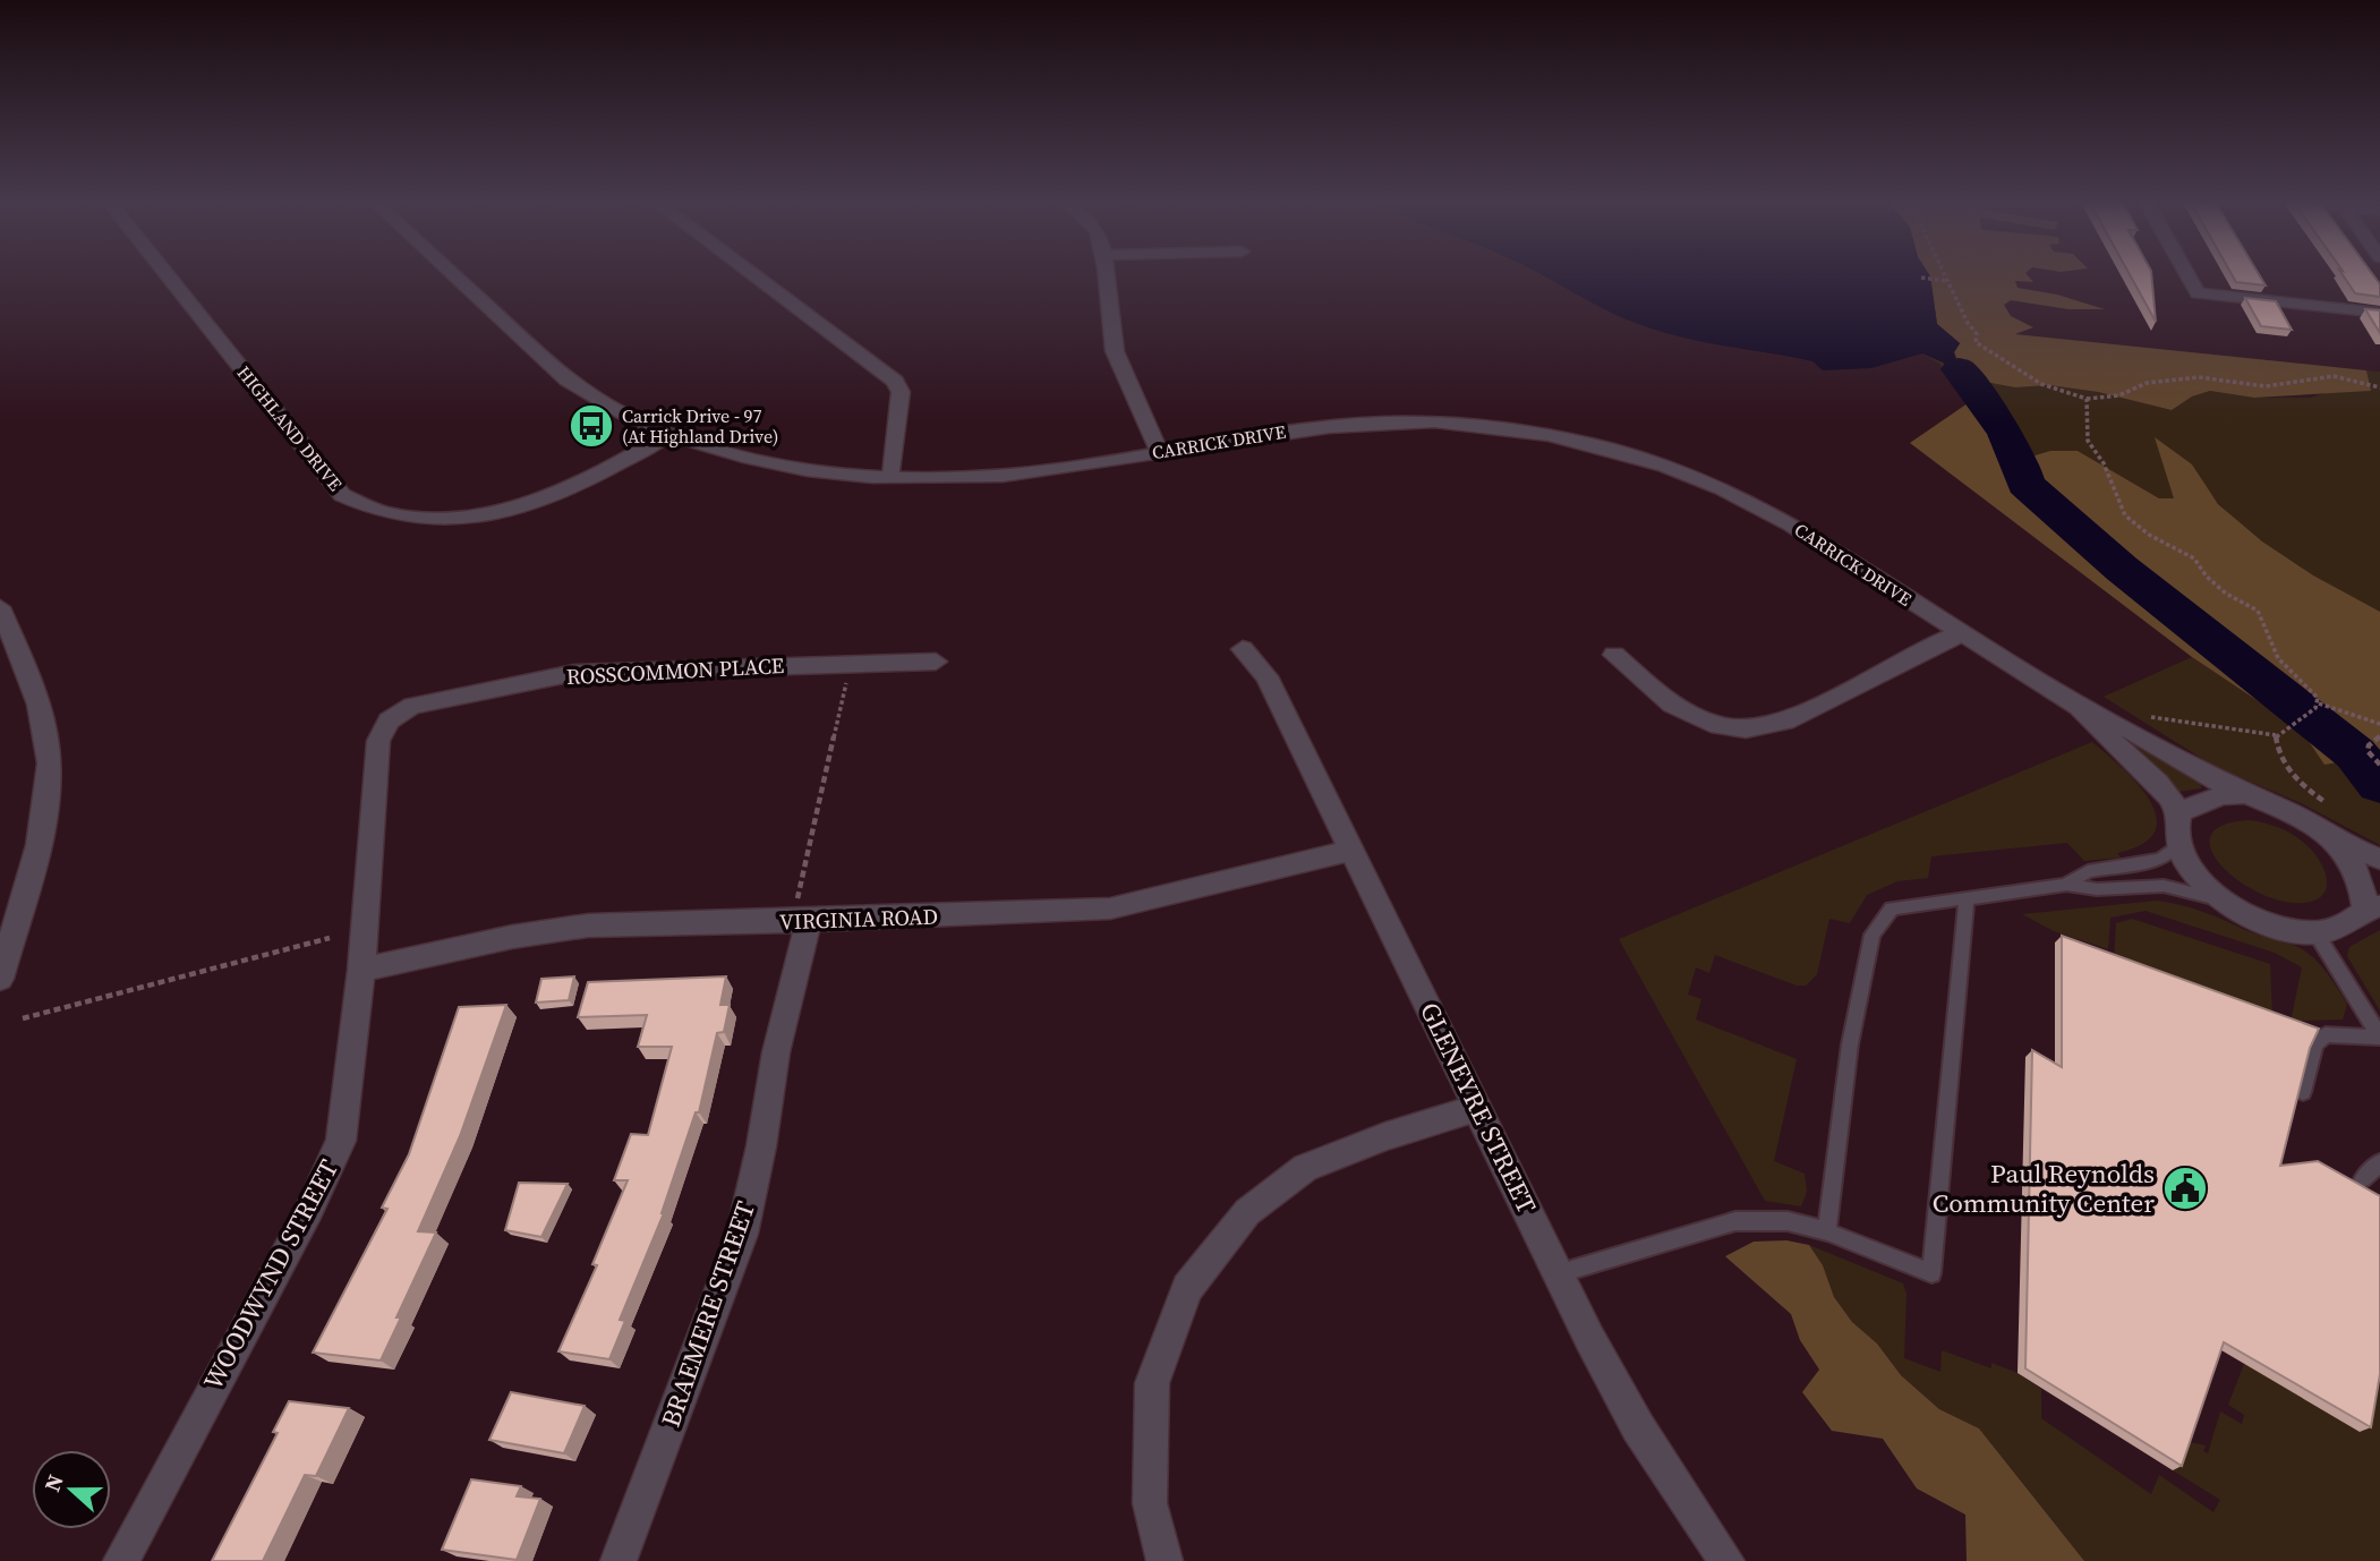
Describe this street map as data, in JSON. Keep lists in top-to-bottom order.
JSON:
{
  "streets": {
    "street": [
      "HIGHLAND DRIVE",
      "CARRICK DRIVE",
      "ROSSCOMMON PLACE",
      "VIRGINIA ROAD",
      "GLENEYRE STREET",
      "WOODWYND STREET",
      "BRAEMERE STREET"
    ]
  },
  "crossings": [
    ["HIGHLAND DRIVE", "CARRICK DRIVE"],
    ["ROSSCOMMON PLACE", "VIRGINIA ROAD"],
    ["ROSSCOMMON PLACE", "WOODWYND STREET"],
    ["VIRGINIA ROAD", "GLENEYRE STREET"],
    ["VIRGINIA ROAD", "WOODWYND STREET"],
    ["VIRGINIA ROAD", "BRAEMERE STREET"]
  ],
  "places": {
    "bus stop": ["Carrick Drive - 97 (At Highland Drive)"],
    "public building": ["Paul Reynolds Community Center"]
  },
  "north": "left"
}
